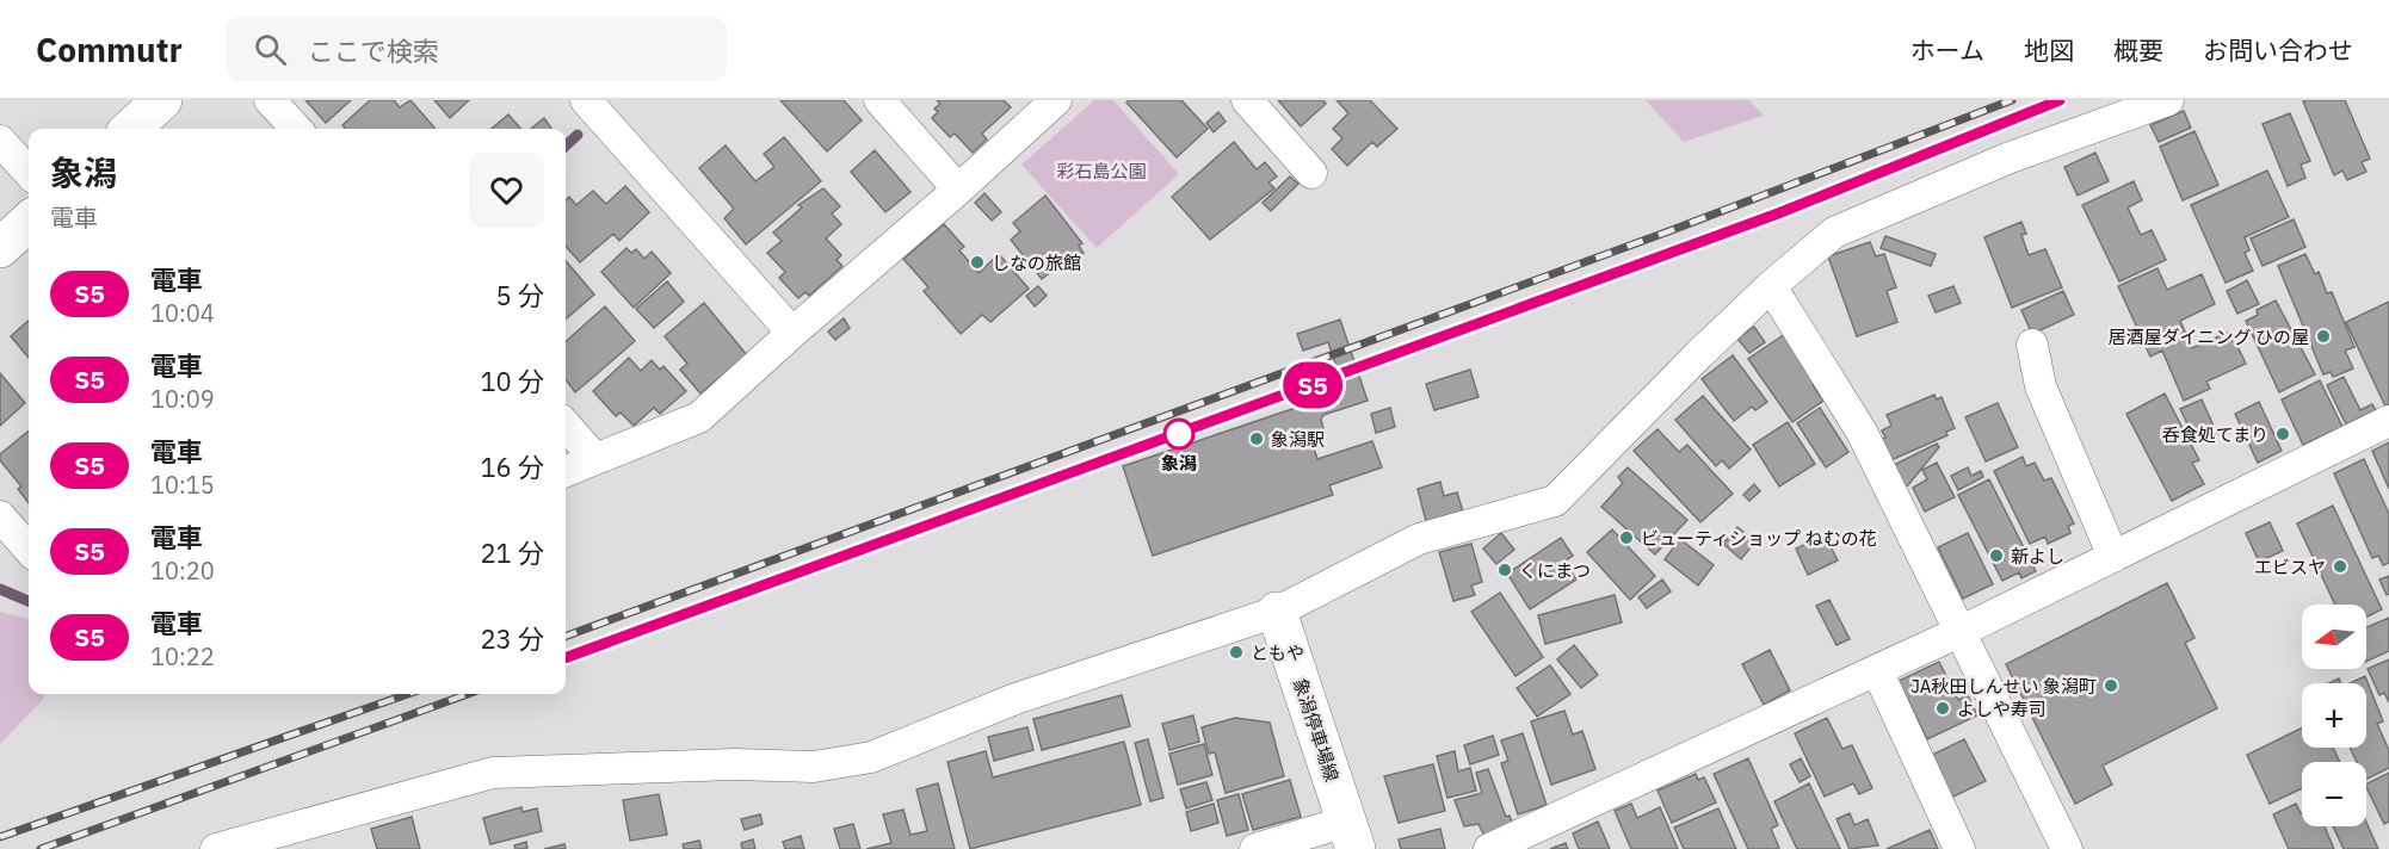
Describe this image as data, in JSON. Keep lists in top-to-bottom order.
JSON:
{
  "streets": {
    "main road": ["象潟停車場線"]
  },
  "parks": ["彩石島公園"],
  "places": [
    "しなの旅館",
    "居酒屋ダイニング ひの屋",
    "象潟",
    "呑食処てまり",
    "象潟駅",
    "ビューティショップ ねむの花",
    "新よし",
    "エビスヤ",
    "くにまつ",
    "ともや",
    "JA秋田しんせい 象潟町",
    "よしや寿司"
  ],
  "north": "left",
  "page": {
    "header": "Commutr",
    "search": "ここで検索",
    "nav": [
      "ホーム",
      "地図",
      "概要",
      "お問い合わせ"
    ],
    "on_map": "S5",
    "heading": ["象潟", "電車"],
    "list": [
      {
        "mark": "S5",
        "name": "電車",
        "note": "10:04",
        "value": "5 分"
      },
      {
        "mark": "S5",
        "name": "電車",
        "note": "10:09",
        "value": "10 分"
      },
      {
        "mark": "S5",
        "name": "電車",
        "note": "10:15",
        "value": "16 分"
      },
      {
        "mark": "S5",
        "name": "電車",
        "note": "10:20",
        "value": "21 分"
      },
      {
        "mark": "S5",
        "name": "電車",
        "note": "10:22",
        "value": "23 分"
      }
    ],
    "map_buttons": ["+", "−"]
  }
}
